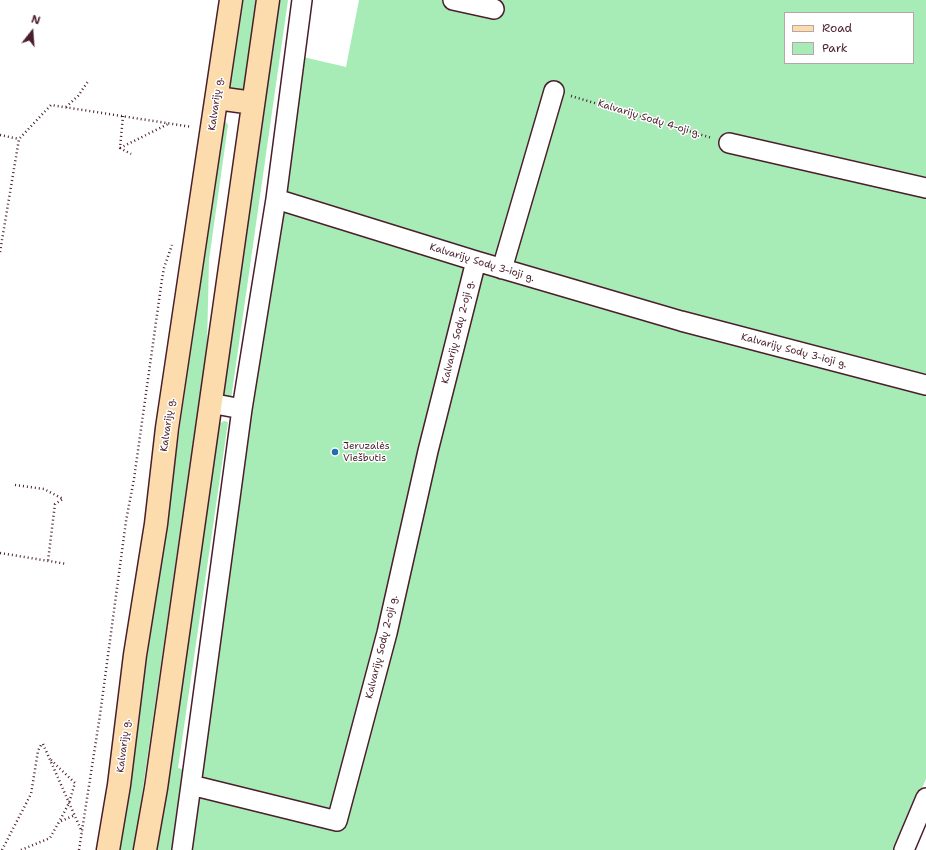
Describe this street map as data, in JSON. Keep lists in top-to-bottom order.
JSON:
{
  "streets": {
    "main road": ["Kalvarijų g."],
    "street": ["Kalvarijų Sodų 3-ioji g.", "Kalvarijų Sodų 2-oji g."],
    "path": ["Kalvarijų Sodų 4-oji g."]
  },
  "crossings": [
    ["Kalvarijų Sodų 3-ioji g.", "Kalvarijų Sodų 2-oji g."]
  ],
  "places": ["Jeruzalės Viešbutis"],
  "legend": ["Road", "Park"],
  "north": "top"
}
